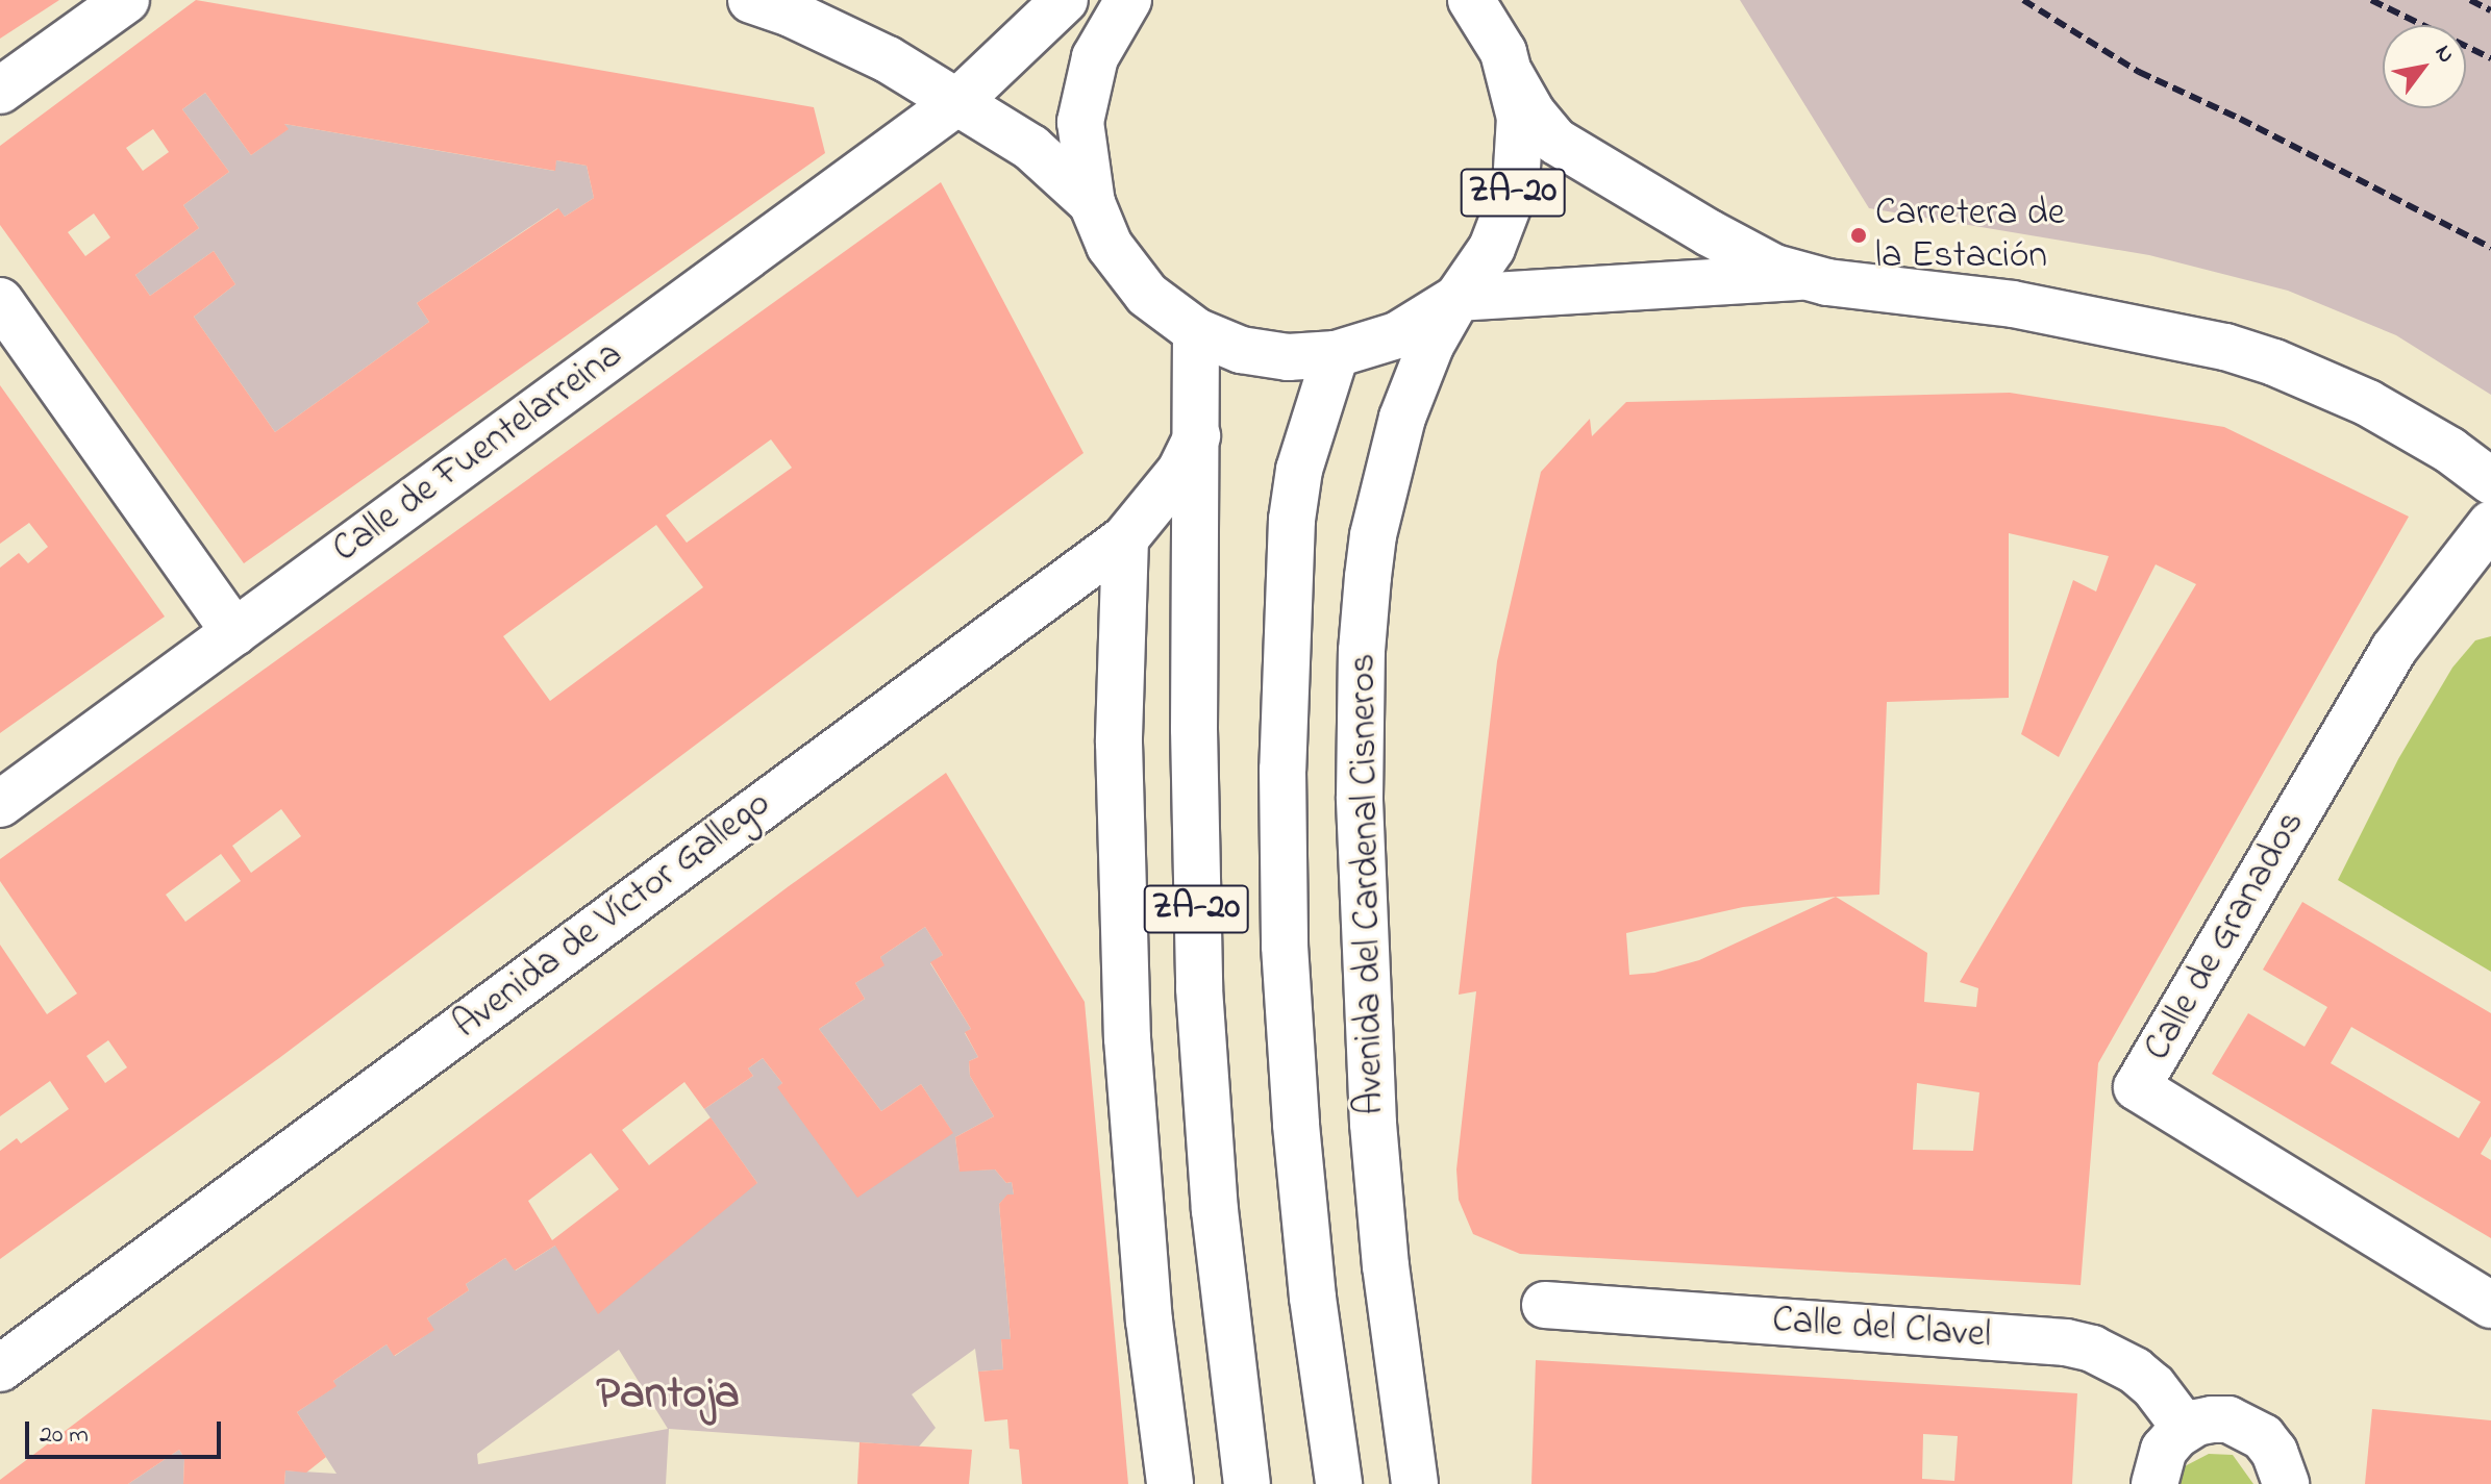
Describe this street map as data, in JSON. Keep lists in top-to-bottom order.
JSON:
{
  "streets": {
    "main road": [
      "ZA-20",
      "Calle de Fuentelarreina",
      "Avenida del Cardenal Cisneros",
      "Avenida de Víctor Gallego",
      "Calle de Granados",
      "Calle del Clavel"
    ]
  },
  "crossings": [
    ["ZA-20", "Avenida del Cardenal Cisneros"],
    ["ZA-20", "Avenida de Víctor Gallego"]
  ],
  "districts": ["Pantoja"],
  "places": ["Carretera de la Estación"],
  "scale_bar": "20 m",
  "north": "top right"
}
